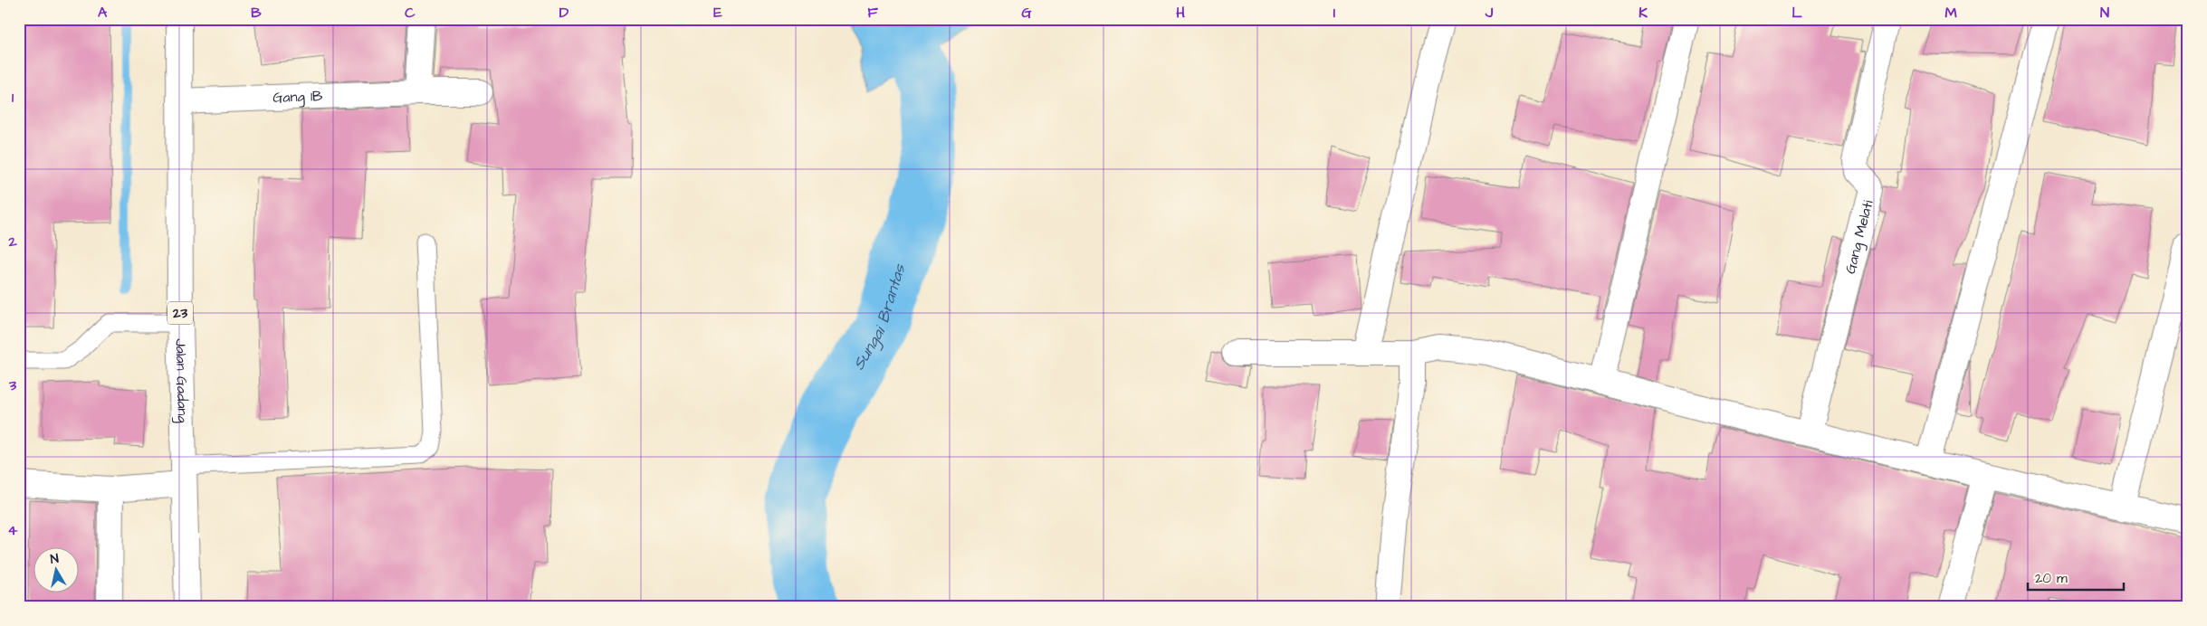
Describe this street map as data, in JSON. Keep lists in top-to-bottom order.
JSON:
{
  "streets": {
    "main road": [
      "Gang 1B",
      "Gang Melati",
      "23",
      "Jalan Gadang"
    ]
  },
  "crossings": [
    ["Gang 1B", "Jalan Gadang"]
  ],
  "water": ["Sungai Brantas"],
  "scale_bar": "20 m",
  "north": "top",
  "grid": {
    "columns": [
      "A",
      "B",
      "C",
      "D",
      "E",
      "F",
      "G",
      "H",
      "I",
      "J",
      "K",
      "L",
      "M",
      "N"
    ],
    "rows": [
      "1",
      "2",
      "3",
      "4"
    ]
  }
}
